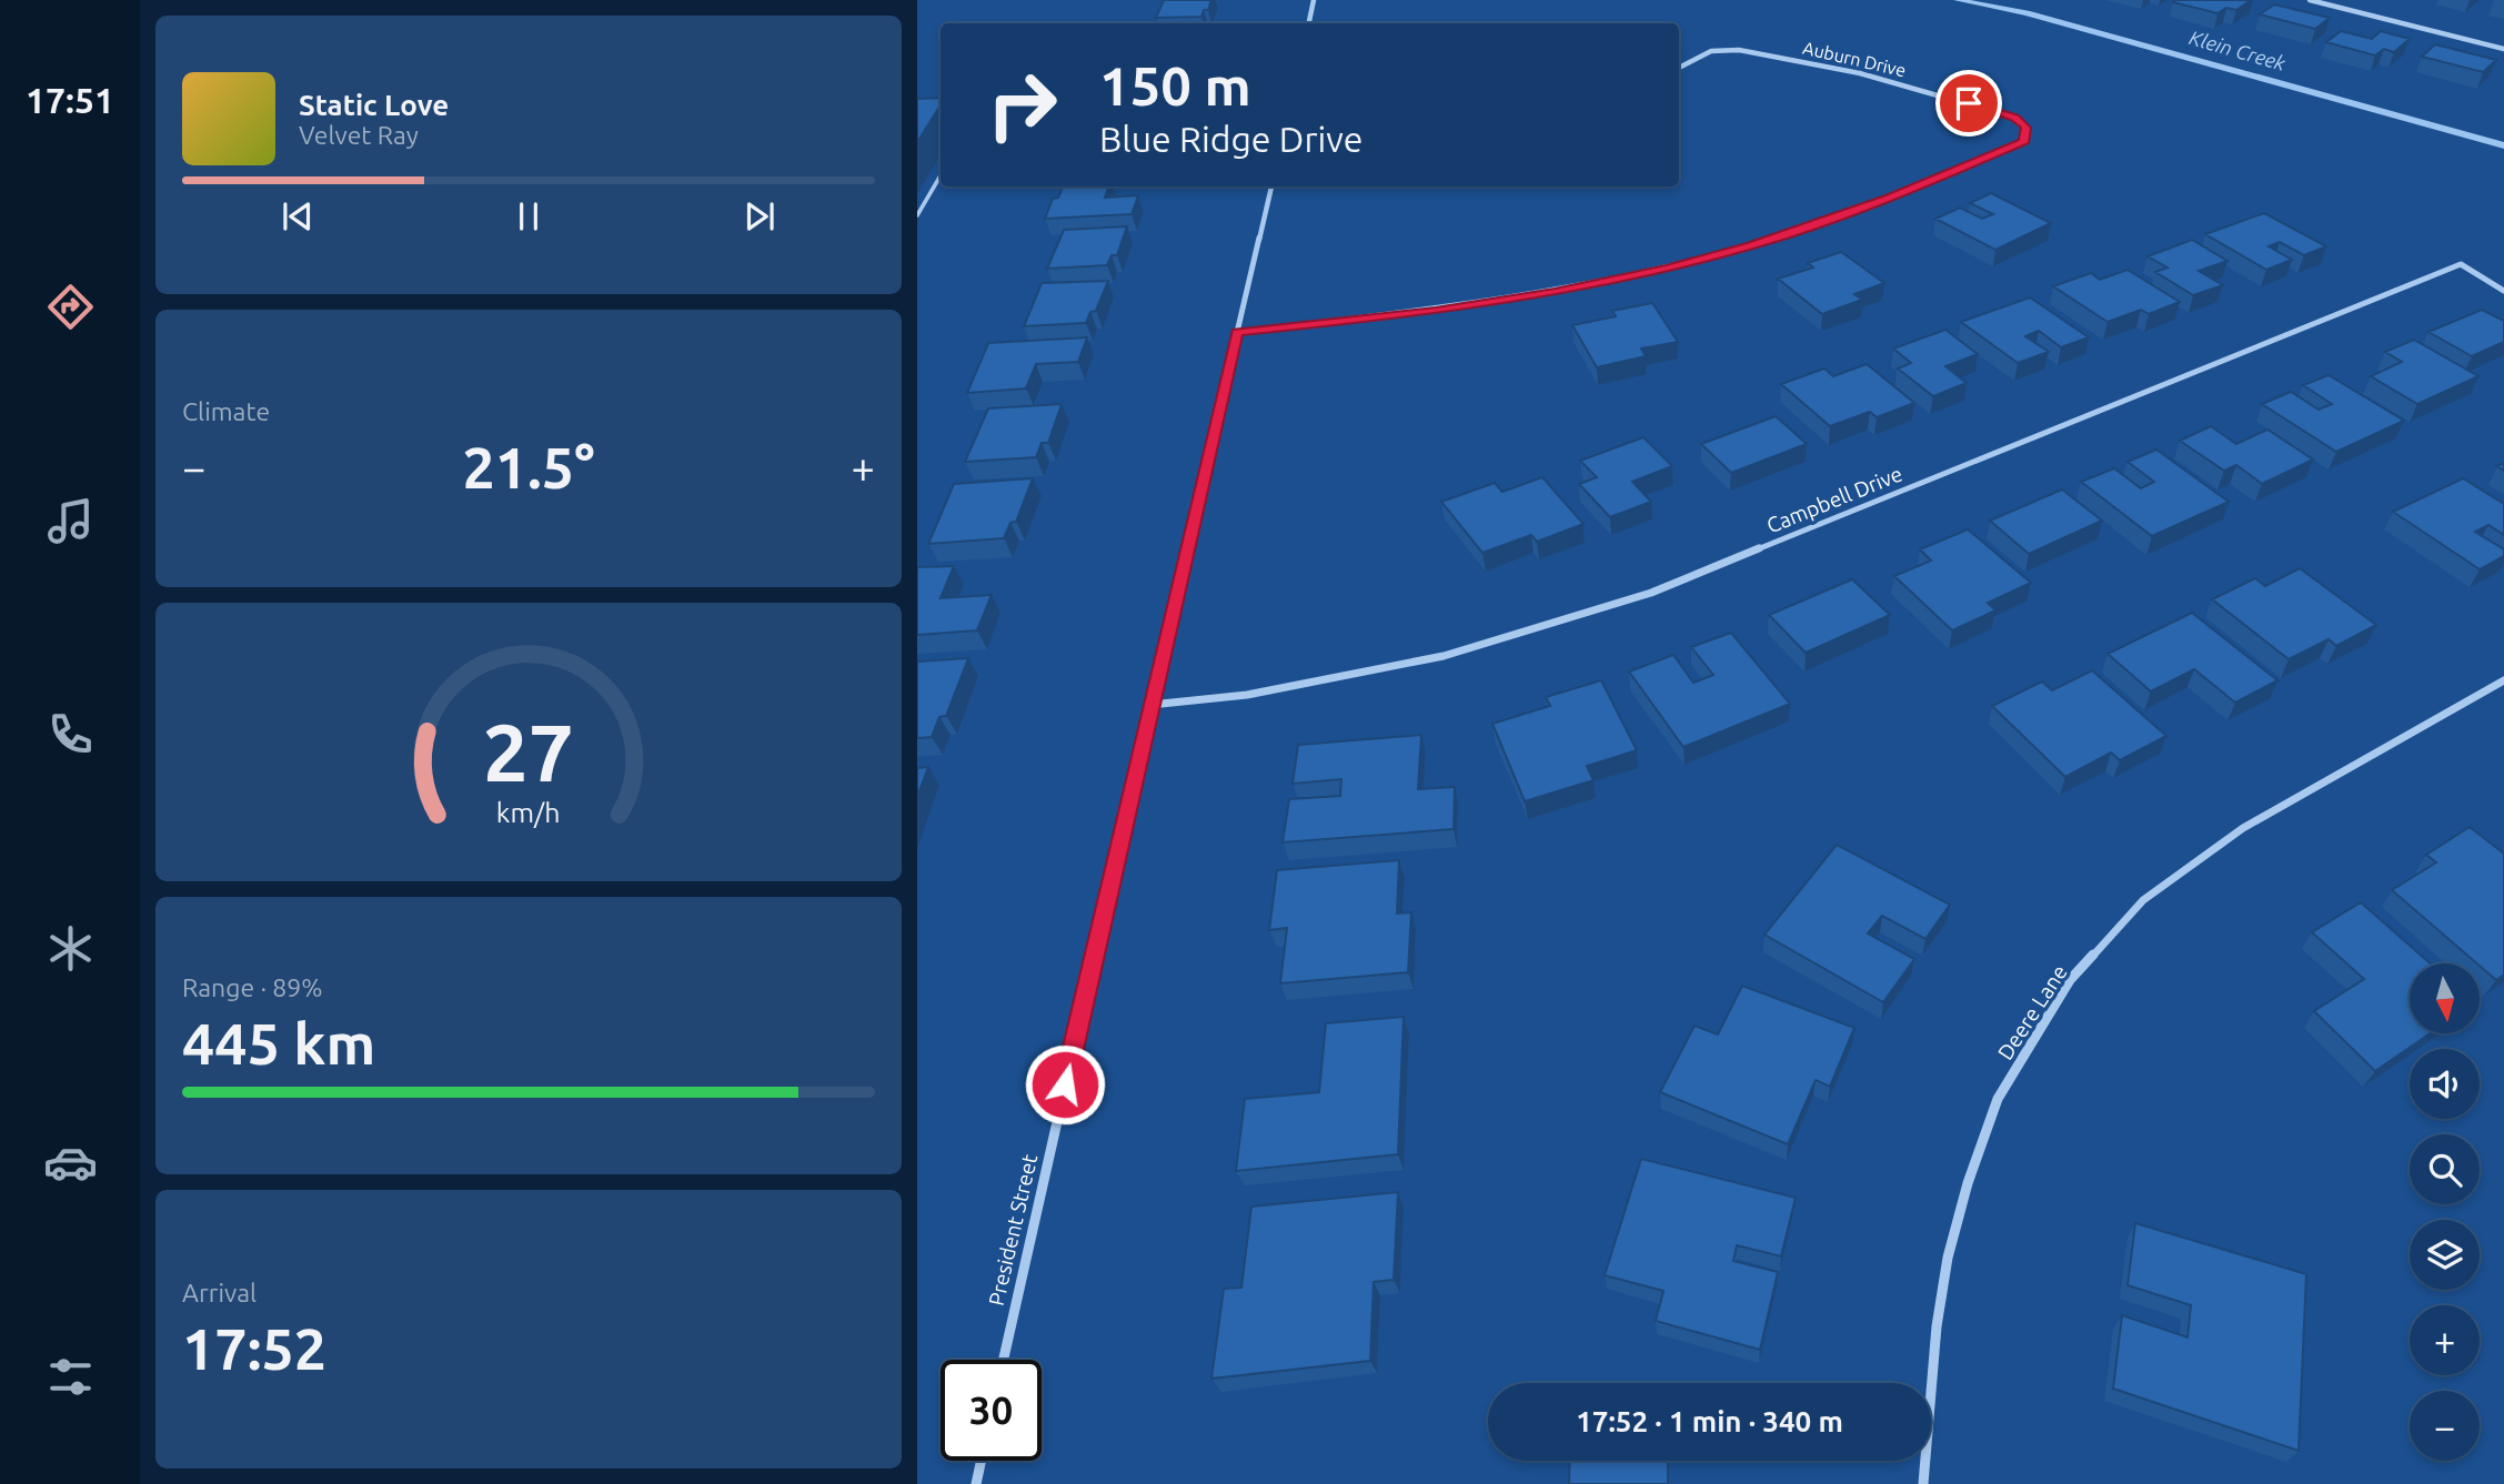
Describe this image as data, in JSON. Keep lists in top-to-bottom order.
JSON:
{
  "streets": {
    "street": [
      "Auburn Drive",
      "Campbell Drive",
      "Deere Lane",
      "President Street"
    ]
  },
  "crossings": [
    ["Auburn Drive", "President Street"],
    ["Campbell Drive", "President Street"]
  ],
  "water": ["Klein Creek"],
  "north": "bottom",
  "page": {
    "tabs": "17:51",
    "turn": ["150 m", "Blue Ridge Drive"],
    "song": ["Static Love", "Velvet Ray"],
    "tile": [
      "Climate",
      ["Range · 89%", "445 km"],
      ["Arrival", "17:52"]
    ],
    "heat": ["−", "21.5°", "+"],
    "map_buttons": ["+", "−"],
    "limit": "30",
    "trip": "17:52 · 1 min · 340 m",
    "gauge": ["27", "km/h"]
  }
}
